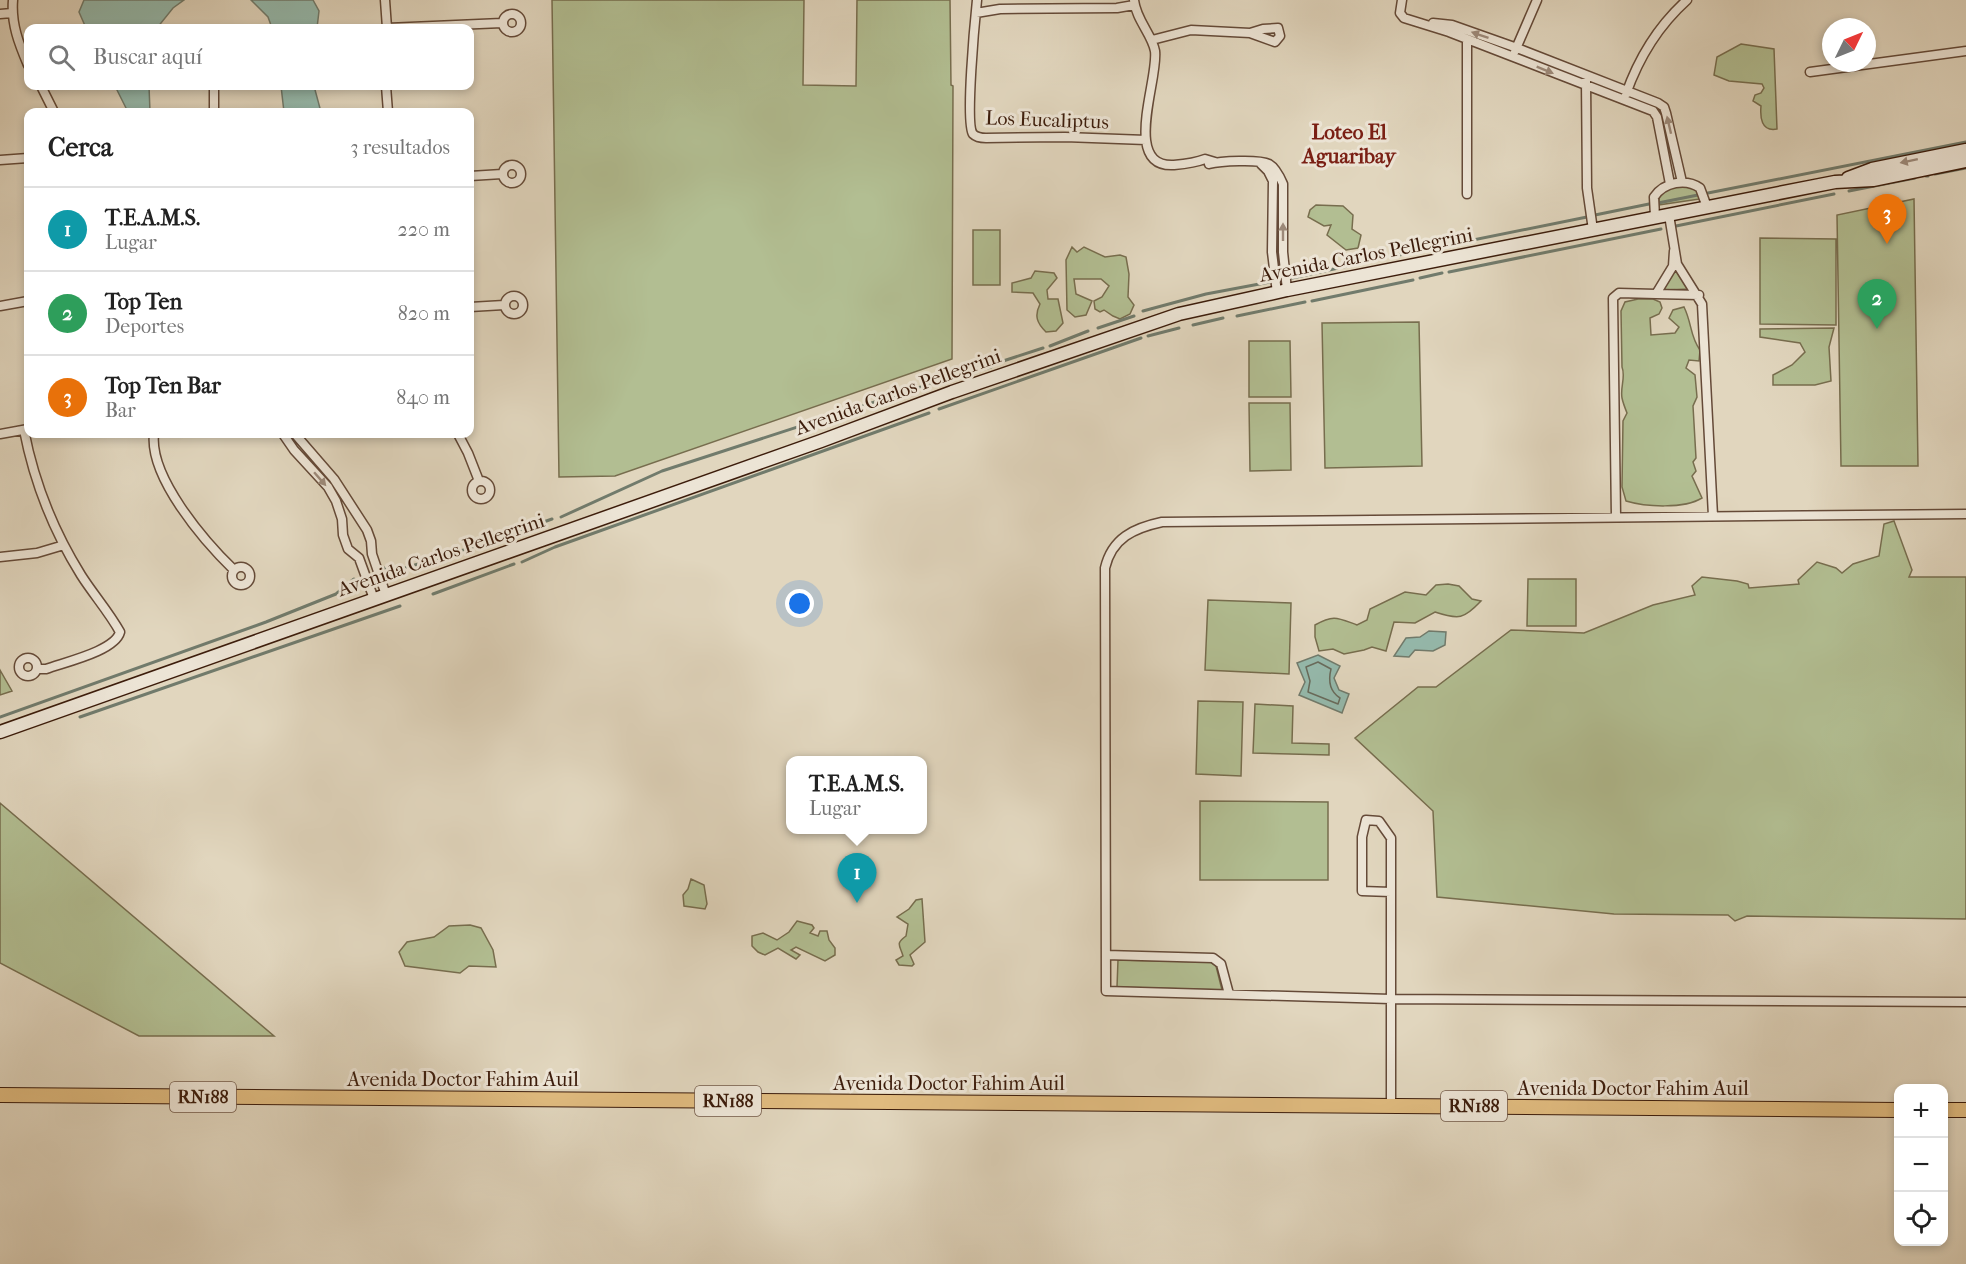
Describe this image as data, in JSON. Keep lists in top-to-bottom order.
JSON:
{
  "streets": {
    "highway": ["Avenida Doctor Fahim Auil", "RN188"],
    "main road": ["Avenida Carlos Pellegrini"],
    "street": ["Los Eucaliptus"]
  },
  "districts": ["Loteo El Aguaribay"],
  "north": "top right",
  "page": {
    "search": "Buscar aquí",
    "heading": ["Cerca", "3 resultados"],
    "list": [
      {
        "mark": "1",
        "name": "T.E.A.M.S.",
        "note": "Lugar",
        "value": "220 m"
      },
      {
        "mark": "2",
        "name": "Top Ten",
        "note": "Deportes",
        "value": "820 m"
      },
      {
        "mark": "3",
        "name": "Top Ten Bar",
        "note": "Bar",
        "value": "840 m"
      }
    ],
    "pins": ["3", "2", "1"],
    "popup": ["T.E.A.M.S.", "Lugar"],
    "map_buttons": ["+", "−"]
  }
}
